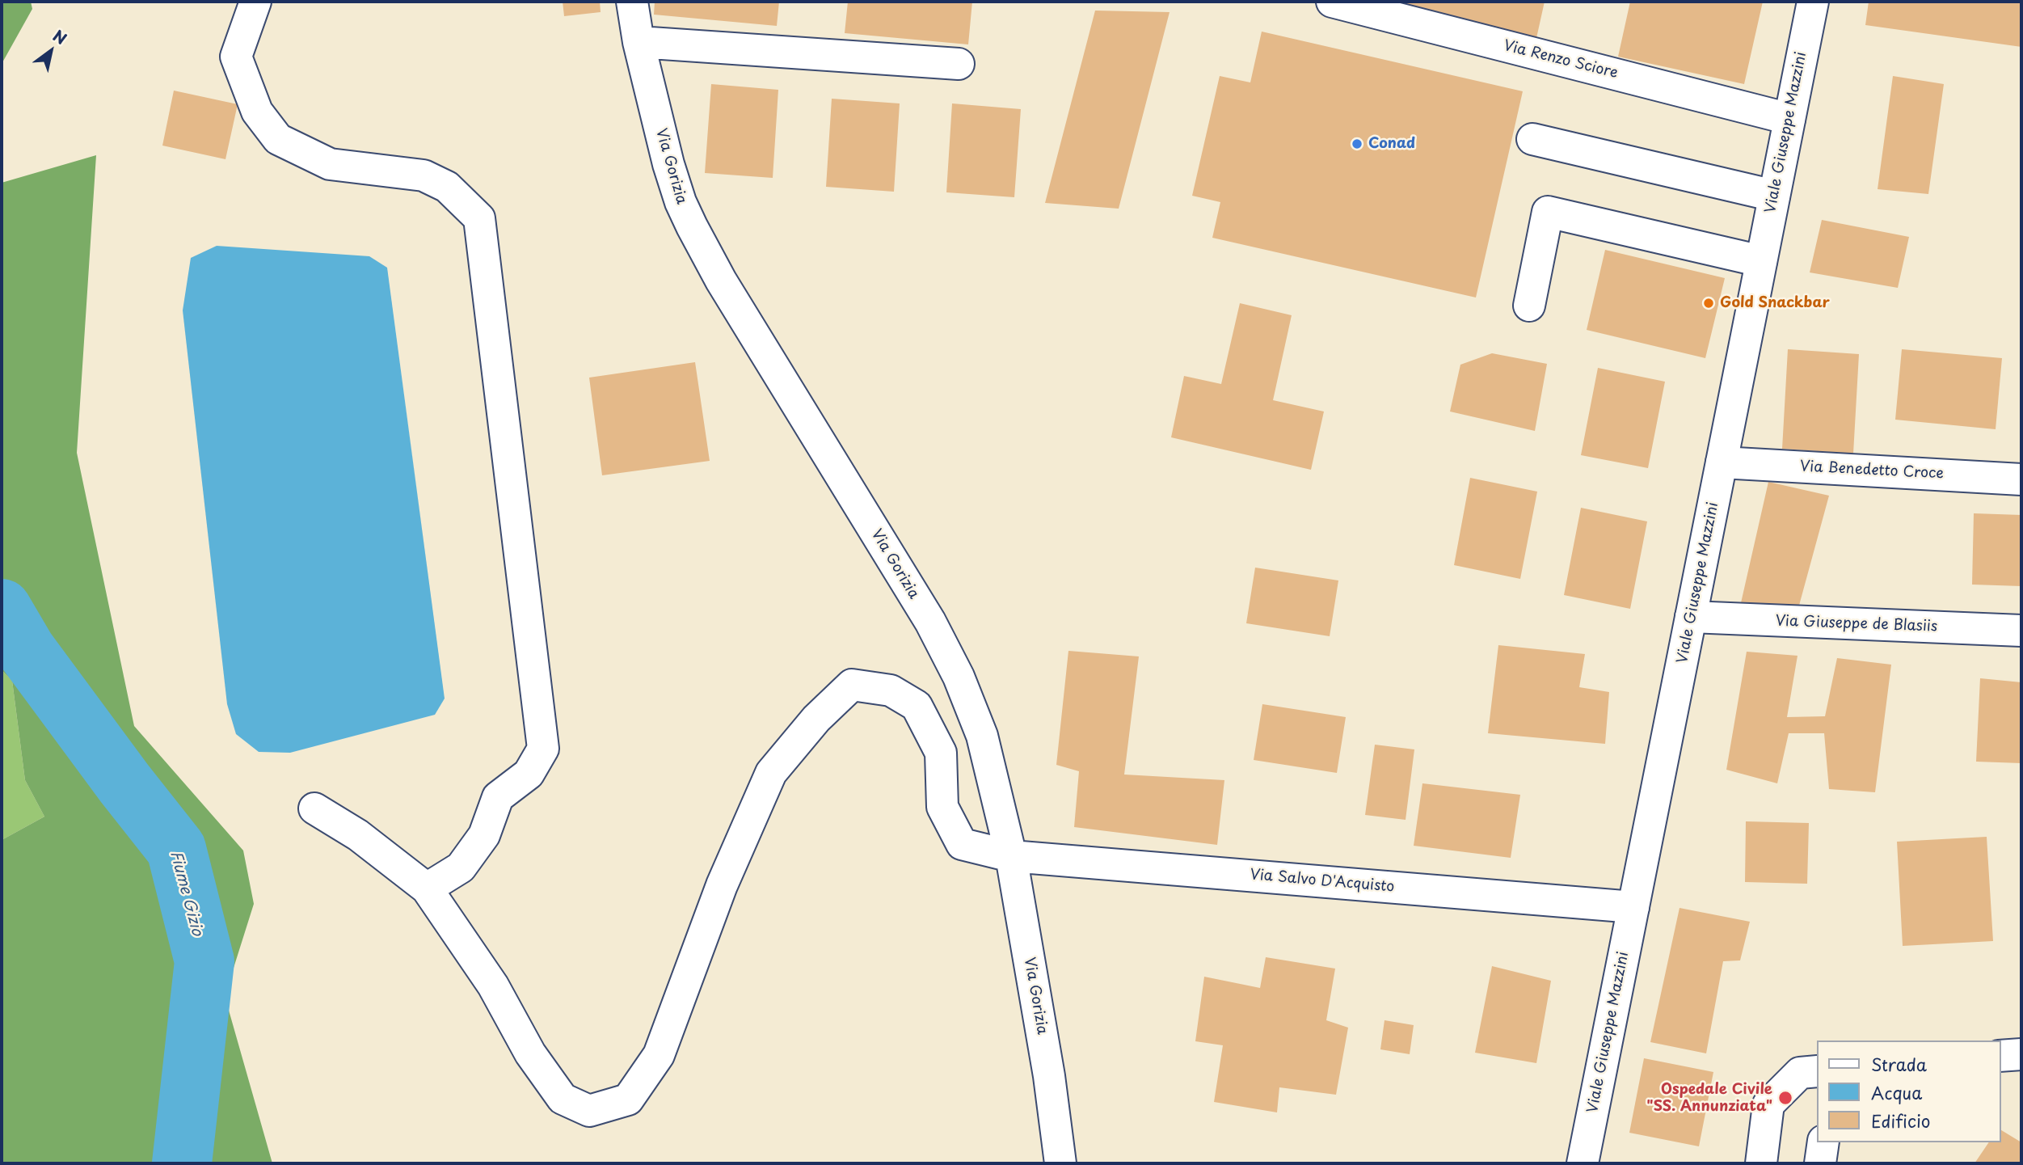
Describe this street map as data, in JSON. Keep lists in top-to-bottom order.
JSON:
{
  "streets": {
    "street": [
      "Via Renzo Sciore",
      "Viale Giuseppe Mazzini",
      "Via Gorizia",
      "Via Benedetto Croce",
      "Via Giuseppe de Blasiis",
      "Via Salvo D'Acquisto"
    ]
  },
  "crossings": [
    ["Via Renzo Sciore", "Viale Giuseppe Mazzini"],
    ["Viale Giuseppe Mazzini", "Via Benedetto Croce"],
    ["Viale Giuseppe Mazzini", "Via Giuseppe de Blasiis"],
    ["Viale Giuseppe Mazzini", "Via Salvo D'Acquisto"],
    ["Via Gorizia", "Via Salvo D'Acquisto"]
  ],
  "water": ["Fiume Gizio"],
  "places": ["Conad", "Gold Snackbar", "Ospedale Civile \"SS. Annunziata\""],
  "legend": ["Strada", "Acqua", "Edificio"],
  "north": "top right"
}
